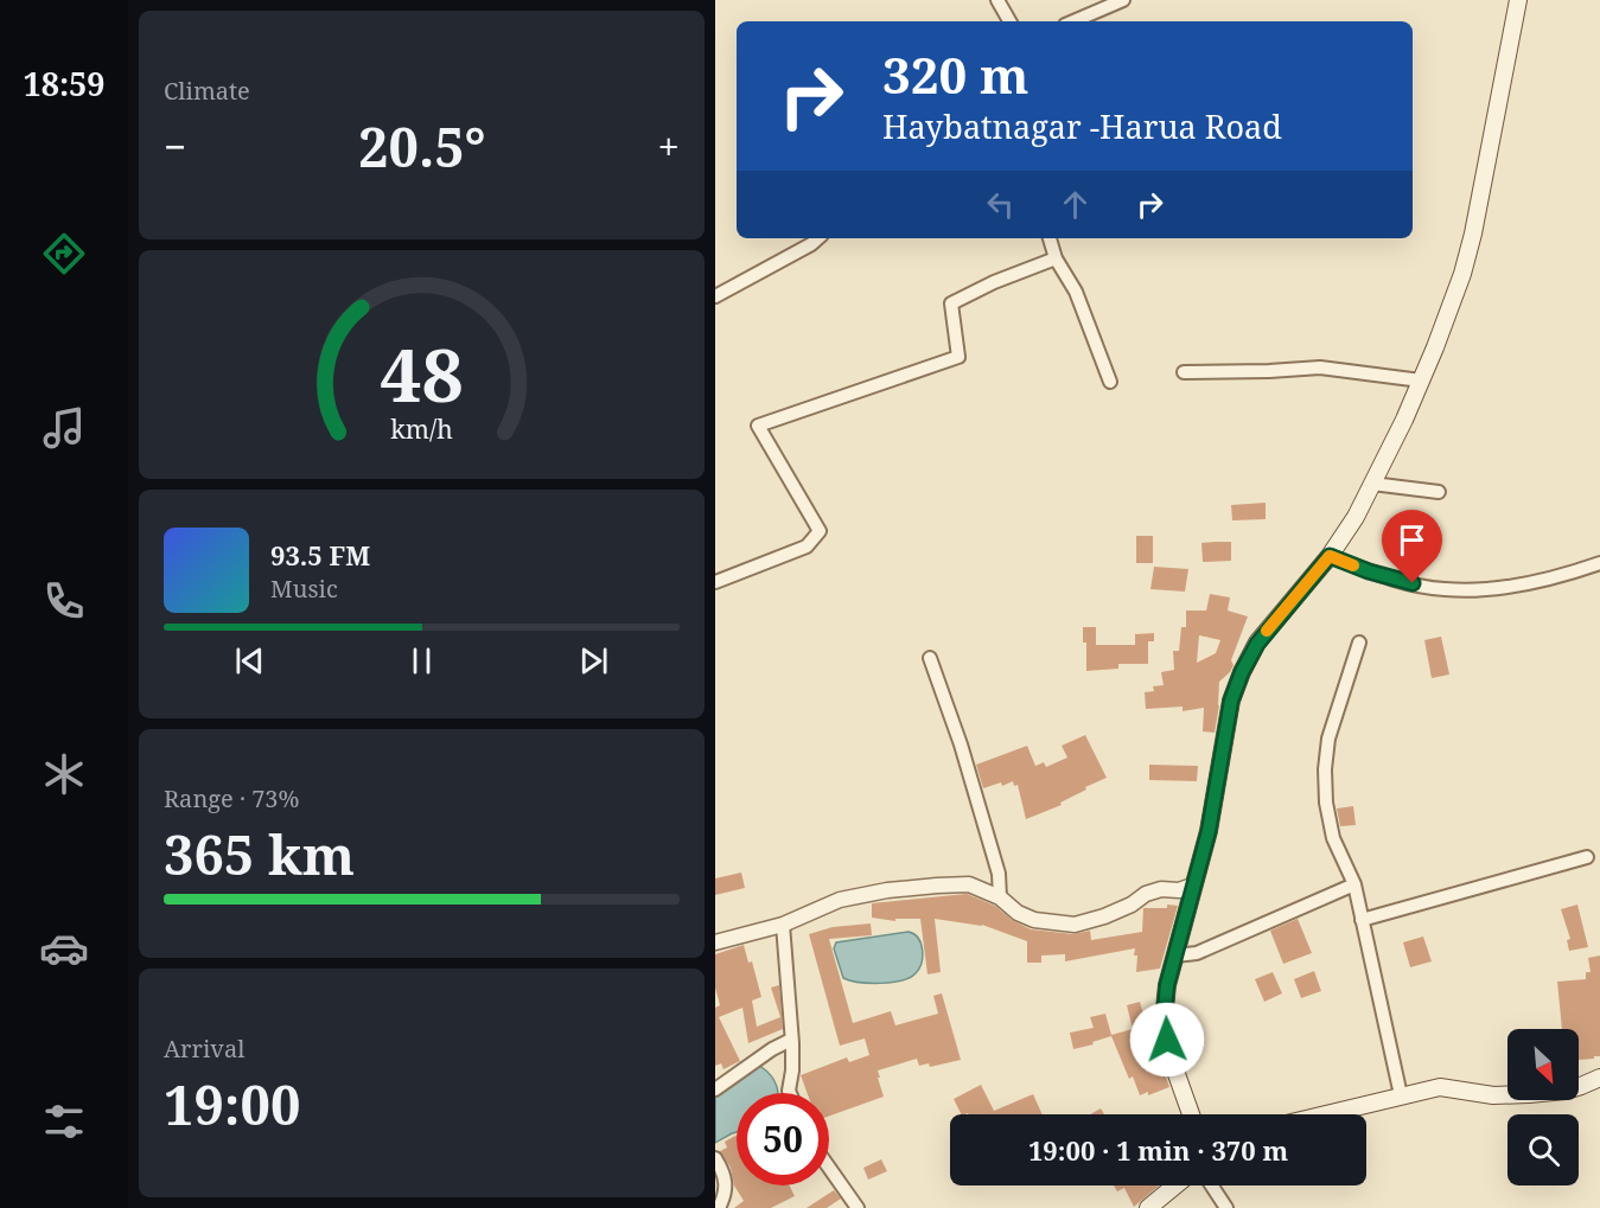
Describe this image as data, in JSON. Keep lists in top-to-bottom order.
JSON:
{
  "north": "bottom right",
  "page": {
    "tabs": "18:59",
    "tile": [
      "Climate",
      ["Range · 73%", "365 km"],
      ["Arrival", "19:00"]
    ],
    "turn": ["320 m", "Haybatnagar -Harua Road"],
    "heat": ["−", "20.5°", "+"],
    "song": ["93.5 FM", "Music"],
    "limit": "50",
    "trip": "19:00 · 1 min · 370 m",
    "gauge": ["48", "km/h"]
  }
}
